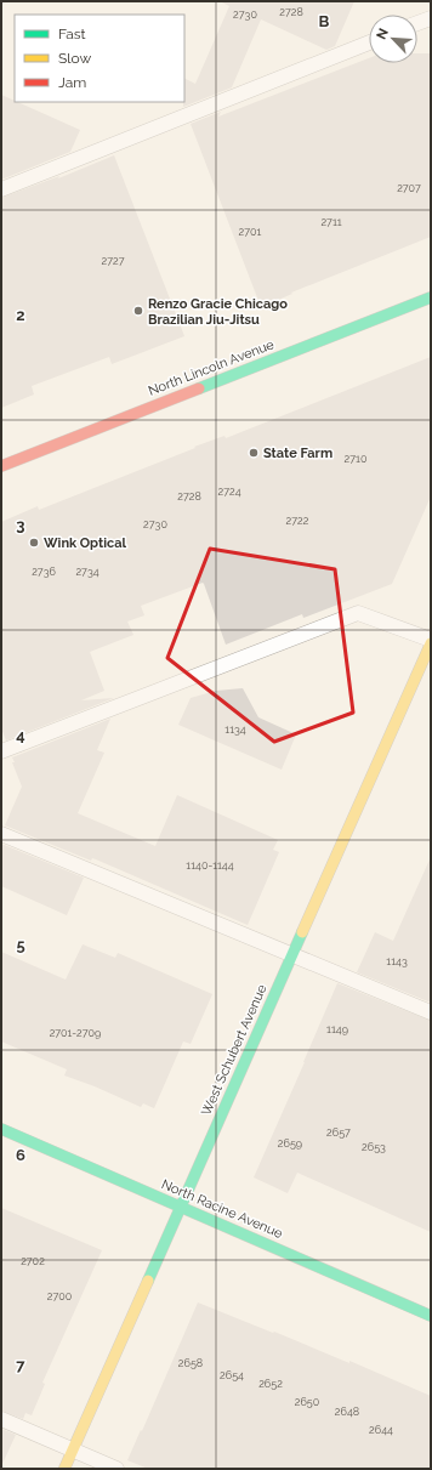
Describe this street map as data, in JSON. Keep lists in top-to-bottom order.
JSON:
{
  "streets": {
    "street": ["North Lincoln Avenue", "West Schubert Avenue", "North Racine Avenue"]
  },
  "crossings": [
    ["West Schubert Avenue", "North Racine Avenue"]
  ],
  "places": ["Renzo Gracie Chicago Brazilian Jiu-Jitsu", "State Farm", "Wink Optical"],
  "house_numbers": [
    "2728",
    "2730",
    "2707",
    "2711",
    "2701",
    "2727",
    "2710",
    "2724",
    "2728",
    "2722",
    "2730",
    "2736",
    "2734",
    "1134",
    "1140-1144",
    "1143",
    "1149",
    "2701-2709",
    "2657",
    "2659",
    "2653",
    "2702",
    "2700",
    "2658",
    "2654",
    "2652",
    "2650",
    "2648",
    "2644"
  ],
  "legend": ["Fast", "Slow", "Jam"],
  "north": "top left",
  "grid": {
    "columns": ["B"],
    "rows": [
      "2",
      "3",
      "4",
      "5",
      "6",
      "7"
    ]
  }
}
